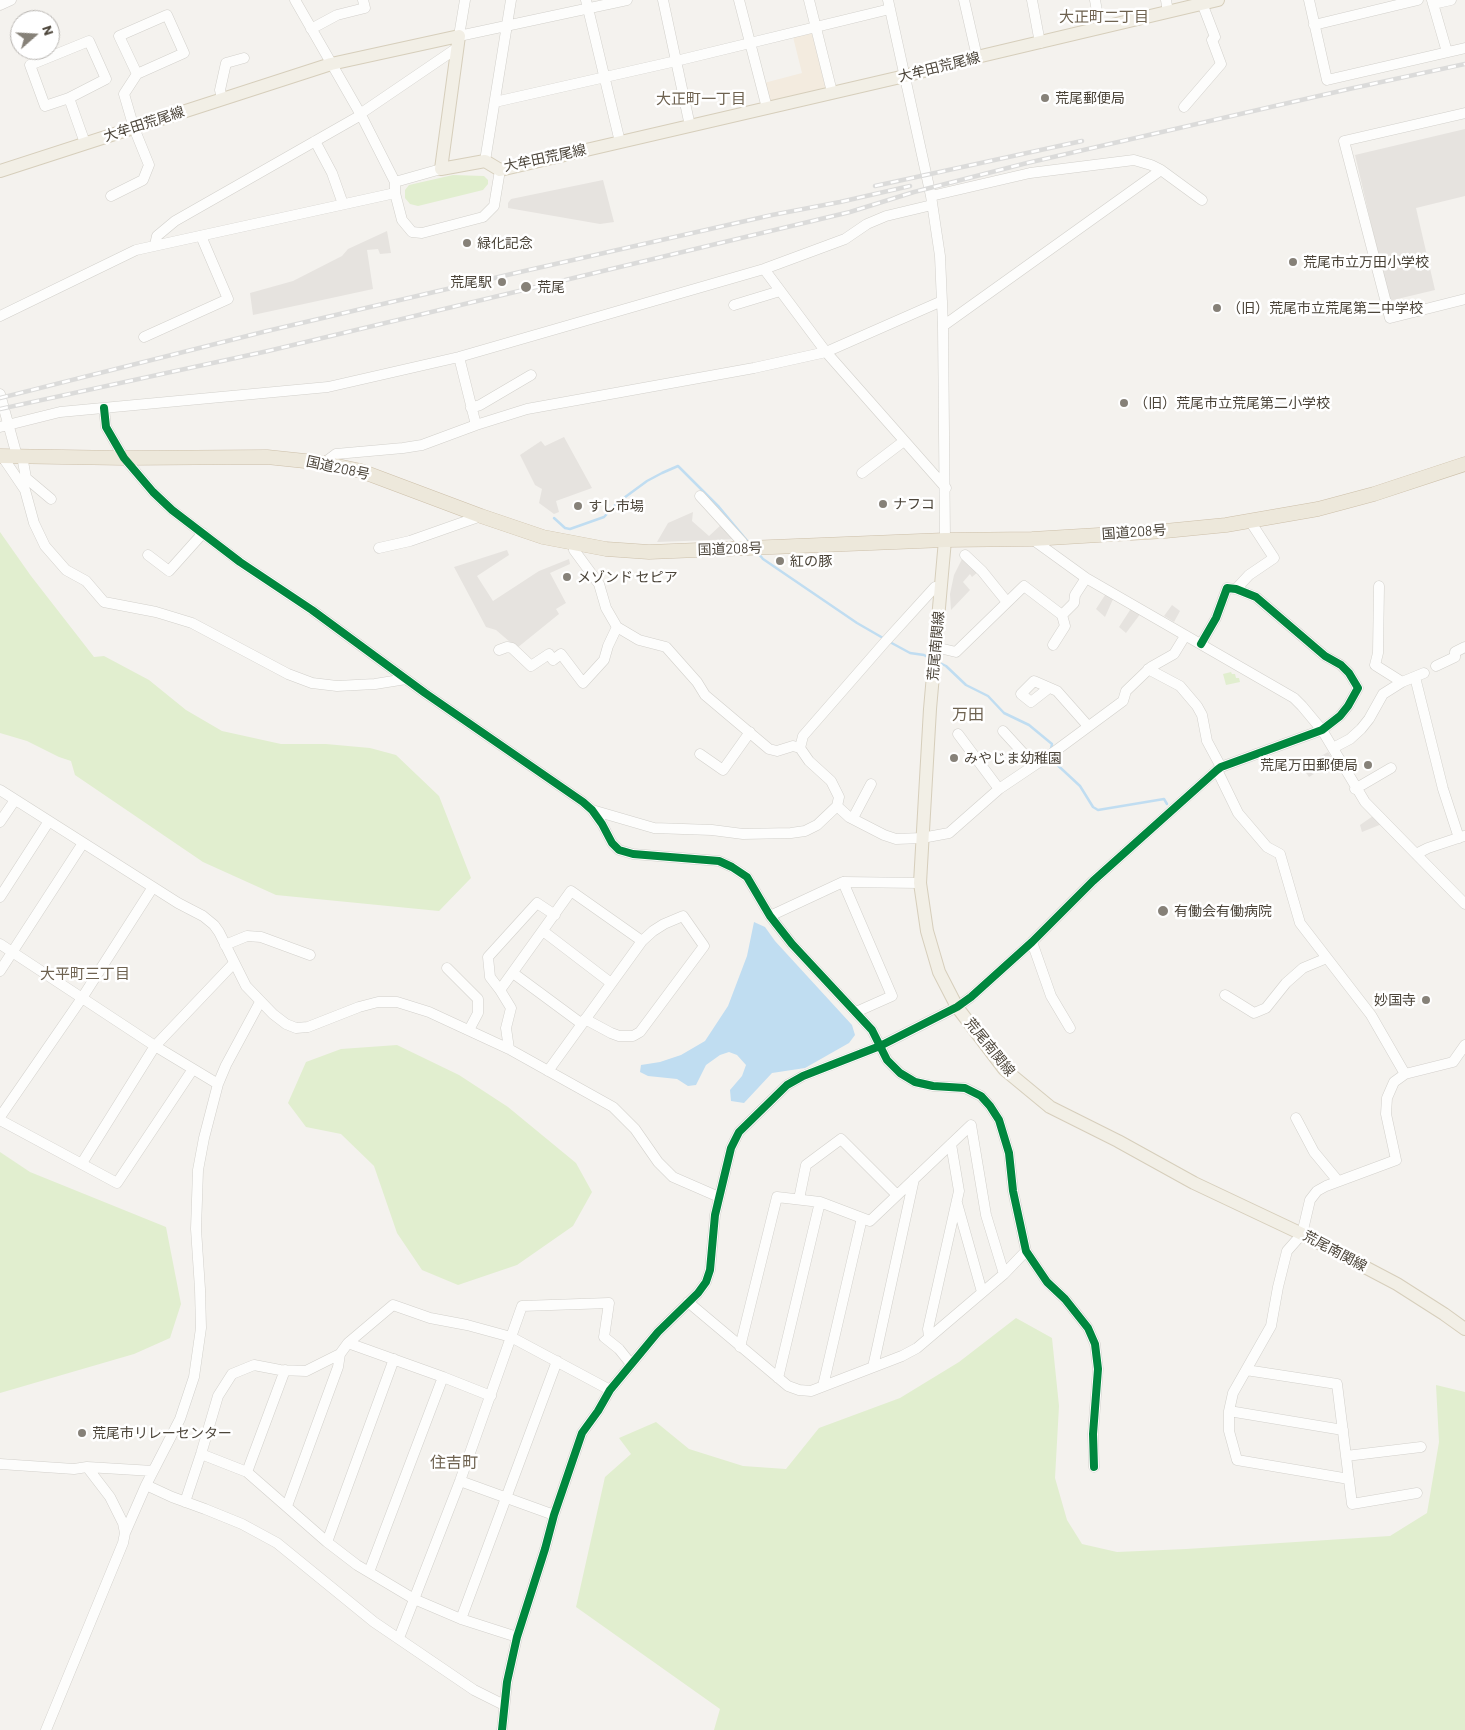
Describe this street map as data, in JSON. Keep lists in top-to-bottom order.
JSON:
{
  "streets": {
    "highway": ["国道208号"],
    "main road": ["大牟田荒尾線", "荒尾南関線"]
  },
  "crossings": [
    ["国道208号", "荒尾南関線"]
  ],
  "districts": [
    "大正町二丁目",
    "大正町一丁目",
    "万田",
    "大平町三丁目",
    "住吉町"
  ],
  "places": [
    "荒尾郵便局",
    "緑化記念",
    "荒尾市立万田小学校",
    "荒尾駅",
    "荒尾",
    "（旧）荒尾市立荒尾第二中学校",
    "（旧）荒尾市立荒尾第二小学校",
    "ナフコ",
    "すし市場",
    "紅の豚",
    "メゾンド セピア",
    "みやじま幼稚園",
    "荒尾万田郵便局",
    "有働会有働病院",
    "妙国寺",
    "荒尾市リレーセンター"
  ],
  "north": "right"
}
